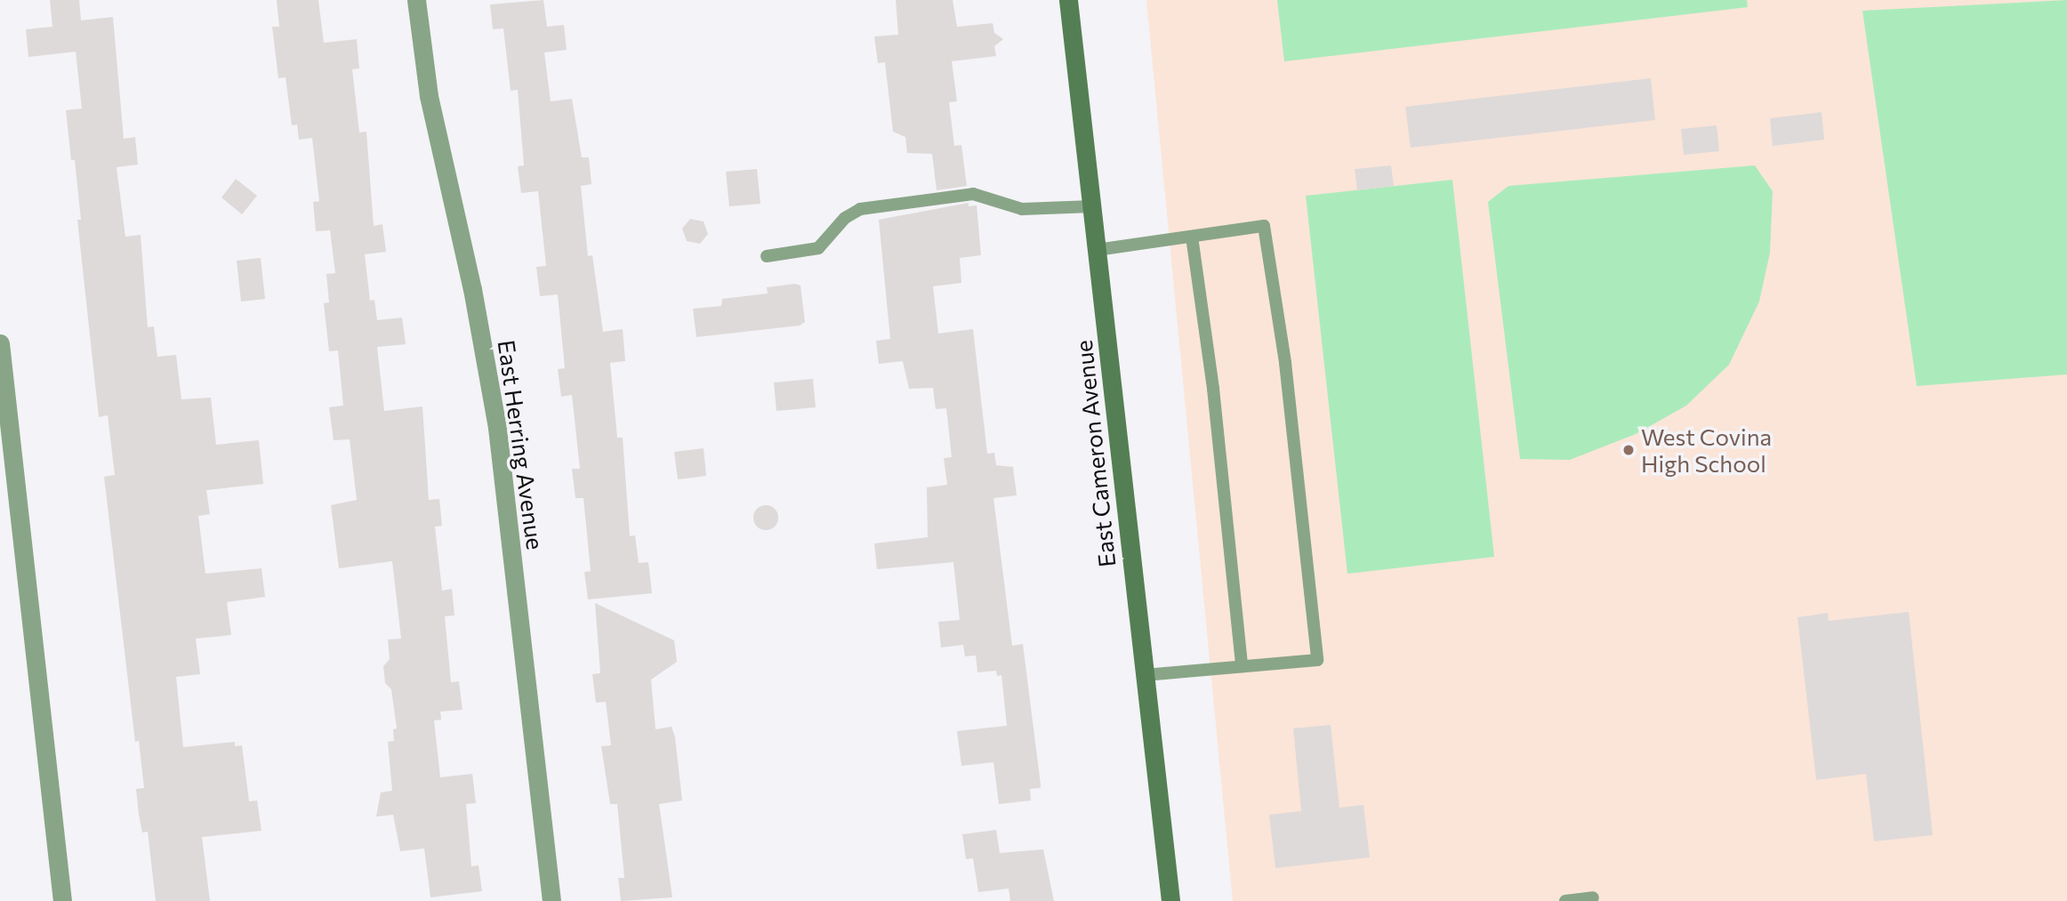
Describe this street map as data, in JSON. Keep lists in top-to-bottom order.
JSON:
{
  "streets": {
    "main road": ["East Cameron Avenue"],
    "street": ["East Herring Avenue"]
  },
  "places": ["West Covina High School"]
}
